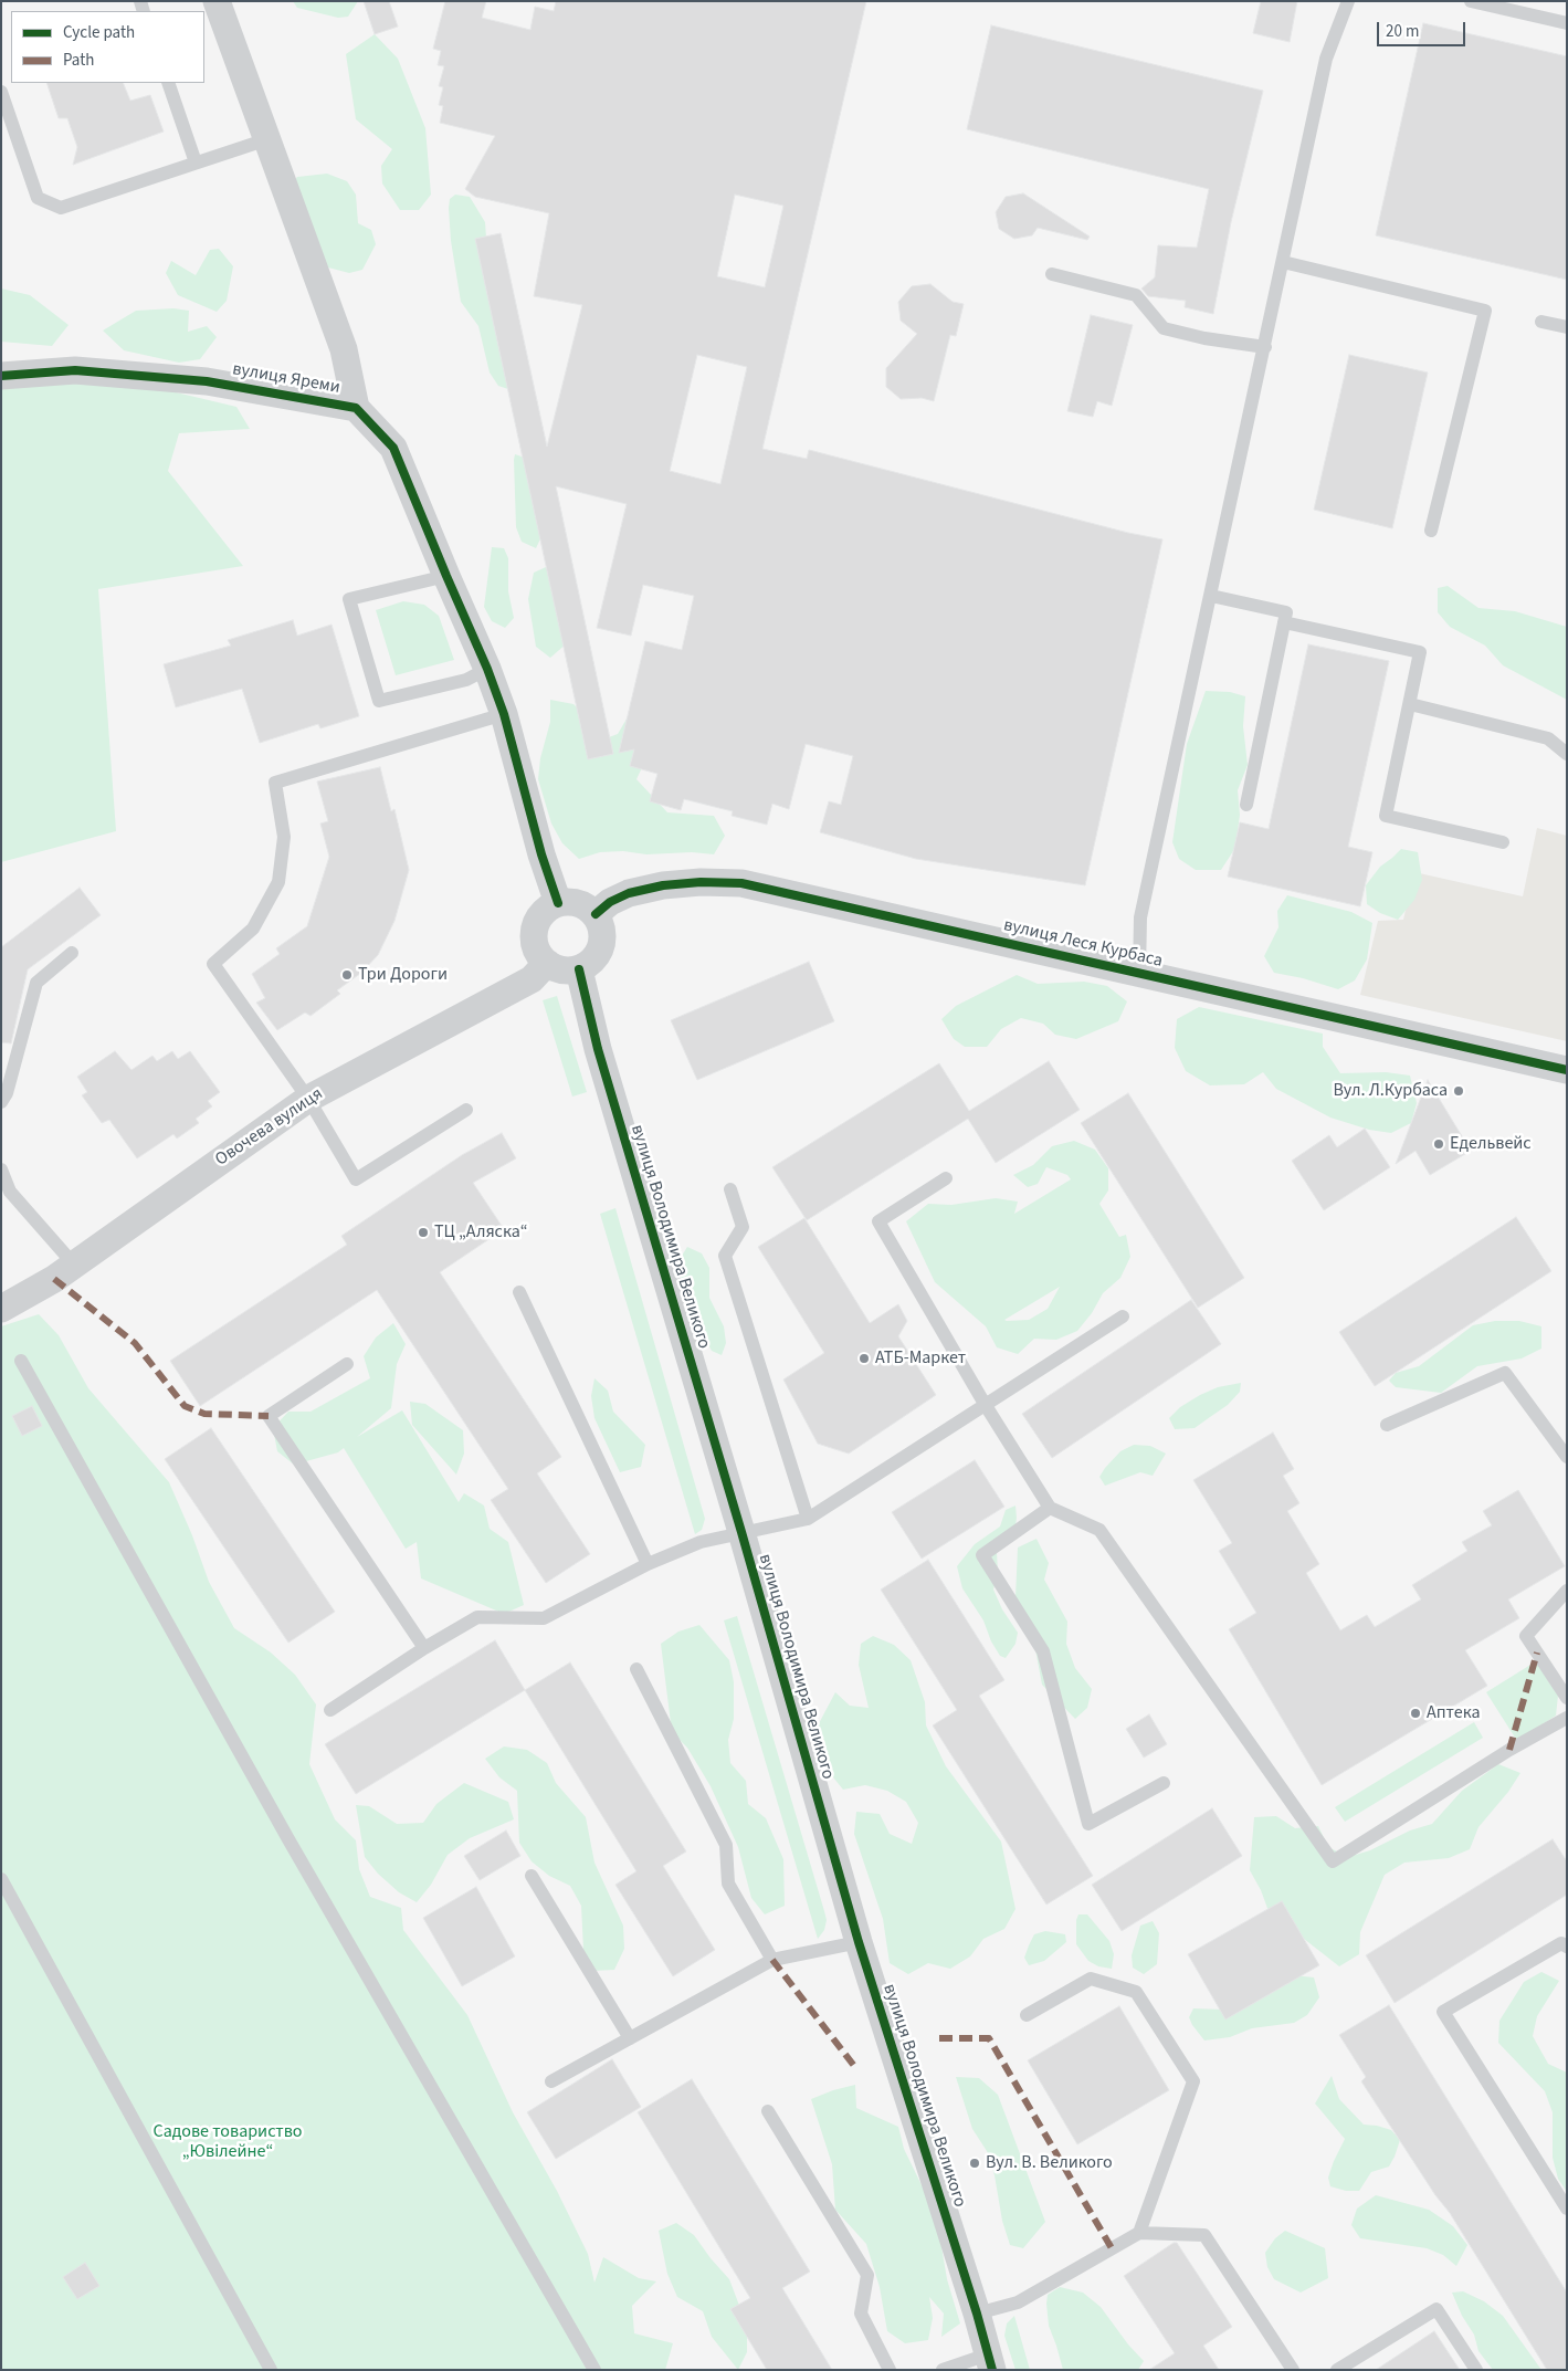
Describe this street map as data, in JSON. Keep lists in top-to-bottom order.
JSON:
{
  "streets": {
    "street": [
      "вулиця Яреми",
      "вулиця Леся Курбаса",
      "Овочева вулиця",
      "вулиця Володимира Великого"
    ]
  },
  "crossings": [
    ["вулиця Леся Курбаса", "Овочева вулиця"],
    ["вулиця Леся Курбаса", "вулиця Володимира Великого"],
    ["Овочева вулиця", "вулиця Володимира Великого"]
  ],
  "parks": ["Садове товариство „Ювілейне“"],
  "places": [
    "Три Дороги",
    "Вул. Л.Курбаса",
    "Едельвейс",
    "ТЦ „Аляска“",
    "АТБ-Маркет",
    "Аптека",
    "Вул. В. Великого"
  ],
  "legend": ["Cycle path", "Path"],
  "scale_bar": "20 m"
}
